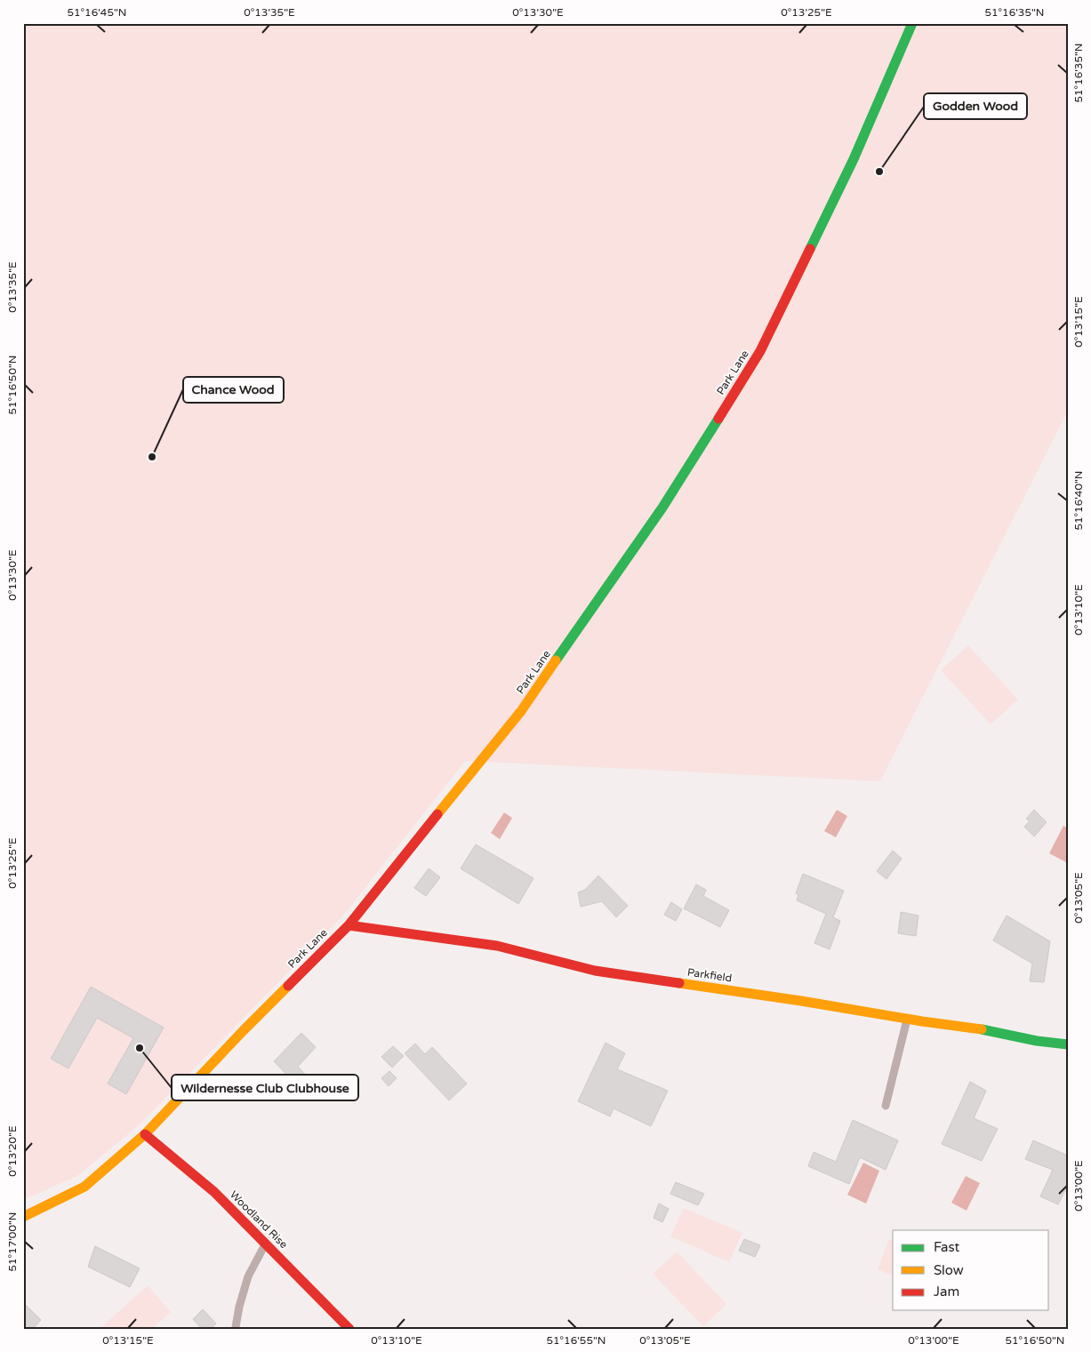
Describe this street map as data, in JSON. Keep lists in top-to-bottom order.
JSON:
{
  "streets": {
    "street": ["Park Lane", "Parkfield", "Woodland Rise"]
  },
  "crossings": [
    ["Park Lane", "Parkfield"],
    ["Park Lane", "Woodland Rise"]
  ],
  "places": ["Godden Wood", "Chance Wood", "Wildernesse Club Clubhouse"],
  "legend": ["Fast", "Slow", "Jam"],
  "coordinates": [
    "51°16'45\"N",
    "0°13'35\"E",
    "0°13'30\"E",
    "0°13'25\"E",
    "51°16'35\"N",
    "0°13'15\"E",
    "51°16'50\"N",
    "51°16'40\"N",
    "0°13'10\"E",
    "0°13'05\"E",
    "0°13'20\"E",
    "0°13'00\"E",
    "51°17'00\"N",
    "51°16'55\"N"
  ]
}
